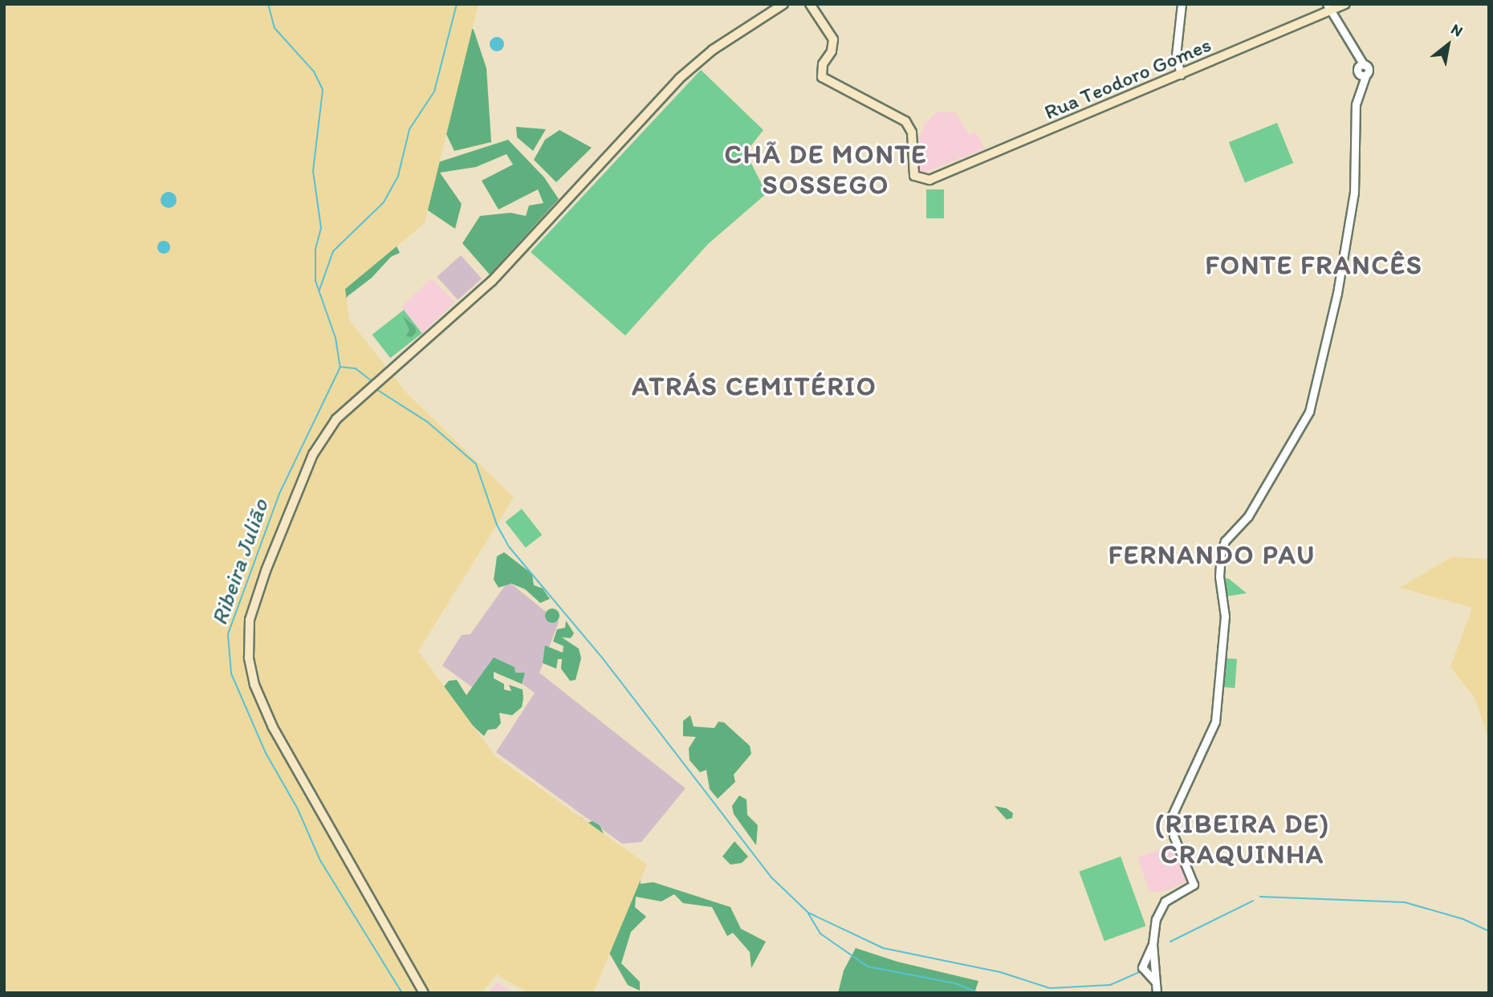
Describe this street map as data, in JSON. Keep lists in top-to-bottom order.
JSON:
{
  "streets": {
    "main road": ["Rua Teodoro Gomes"]
  },
  "districts": [
    "CHÃ DE MONTE SOSSEGO",
    "FONTE FRANCÊS",
    "ATRÁS CEMITÉRIO",
    "FERNANDO PAU",
    "(RIBEIRA DE) CRAQUINHA"
  ],
  "water": ["Ribeira Julião"],
  "north": "top right"
}
